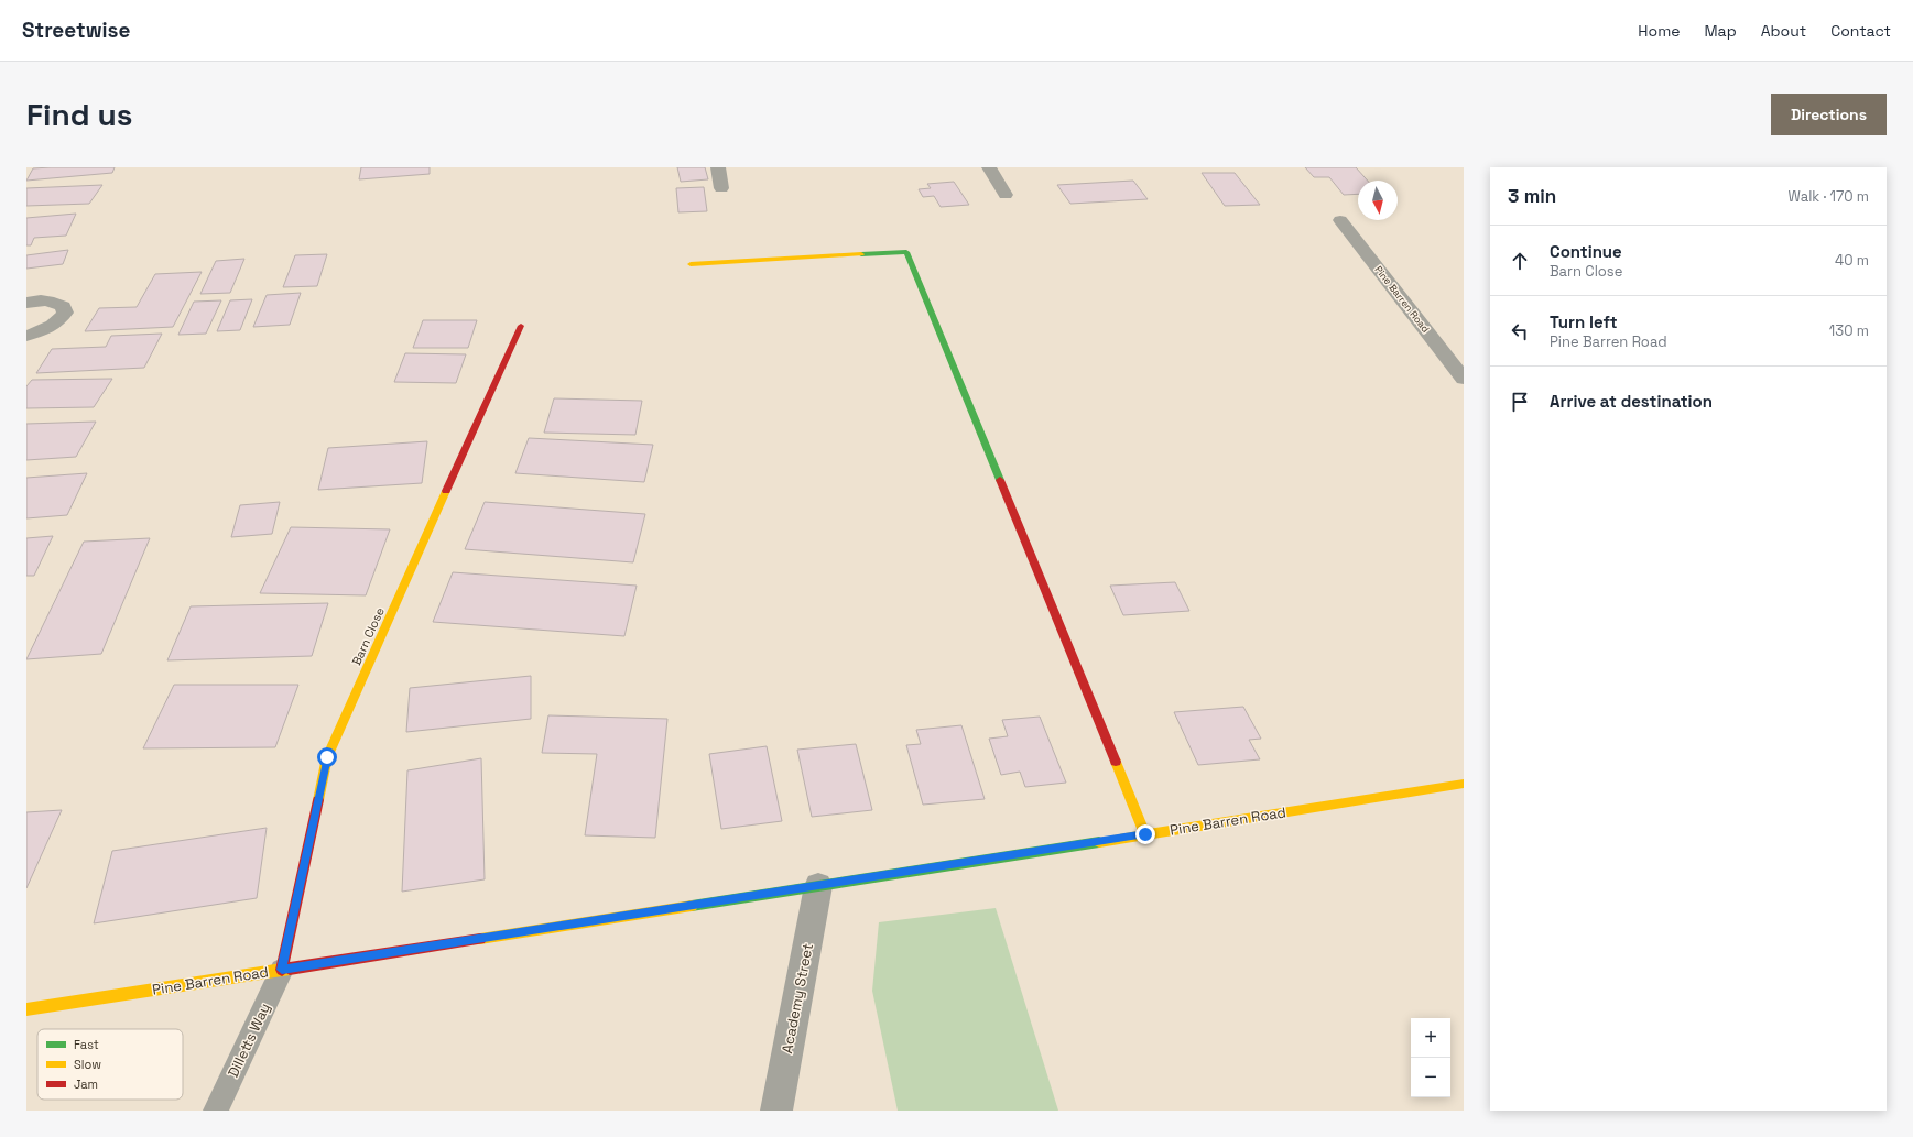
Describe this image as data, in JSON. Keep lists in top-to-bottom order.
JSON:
{
  "streets": {
    "street": ["Pine Barren Road", "Barn Close", "Academy Street"],
    "lane": ["Dilletts Way"]
  },
  "crossings": [
    ["Pine Barren Road", "Barn Close"],
    ["Pine Barren Road", "Academy Street"],
    ["Pine Barren Road", "Dilletts Way"],
    ["Barn Close", "Dilletts Way"]
  ],
  "legend": ["Fast", "Slow", "Jam"],
  "north": "bottom",
  "page": {
    "header": "Streetwise",
    "nav": [
      "Home",
      "Map",
      "About",
      "Contact"
    ],
    "buttons": "Directions",
    "title": "Find us",
    "heading": ["3 min", "Walk · 170 m"],
    "list": [
      ["Continue", "Barn Close", "40 m"],
      ["Turn left", "Pine Barren Road", "130 m"],
      "Arrive at destination"
    ],
    "map_buttons": ["+", "−"]
  }
}
